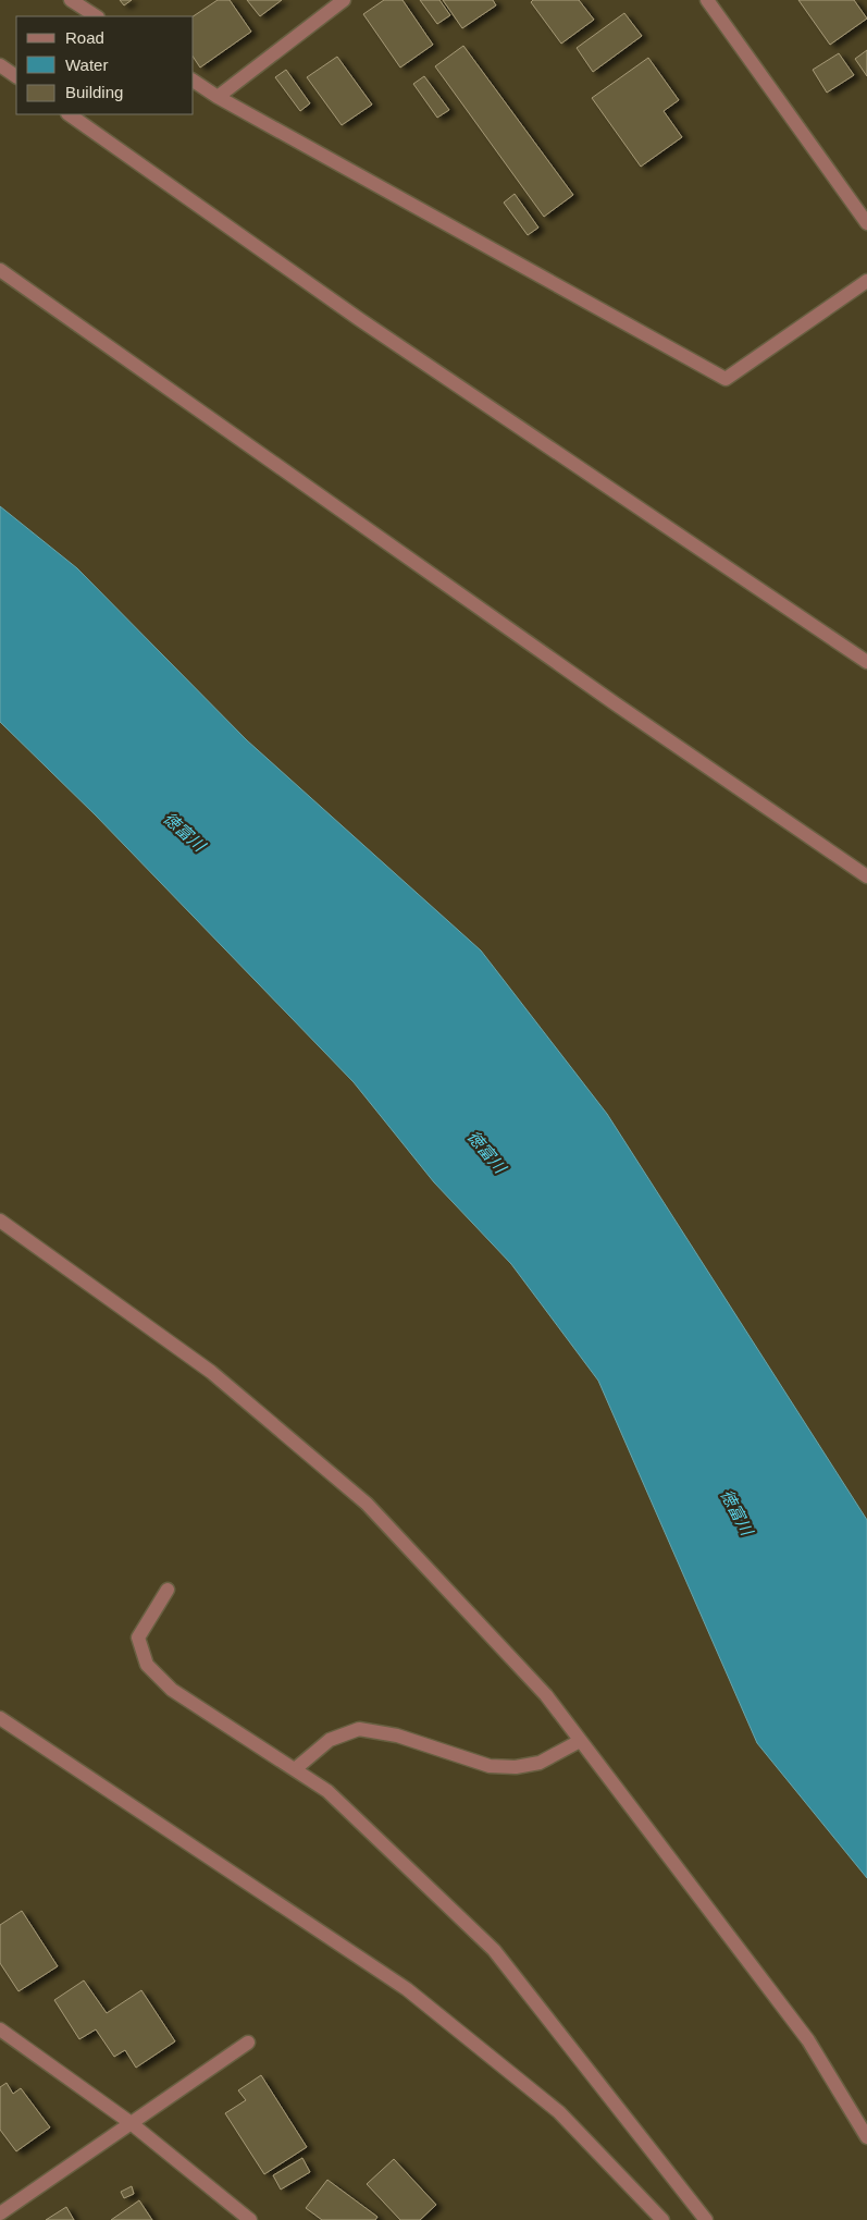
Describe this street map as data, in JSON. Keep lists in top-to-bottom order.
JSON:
{
  "water": ["徳富川"],
  "legend": ["Road", "Water", "Building"]
}
